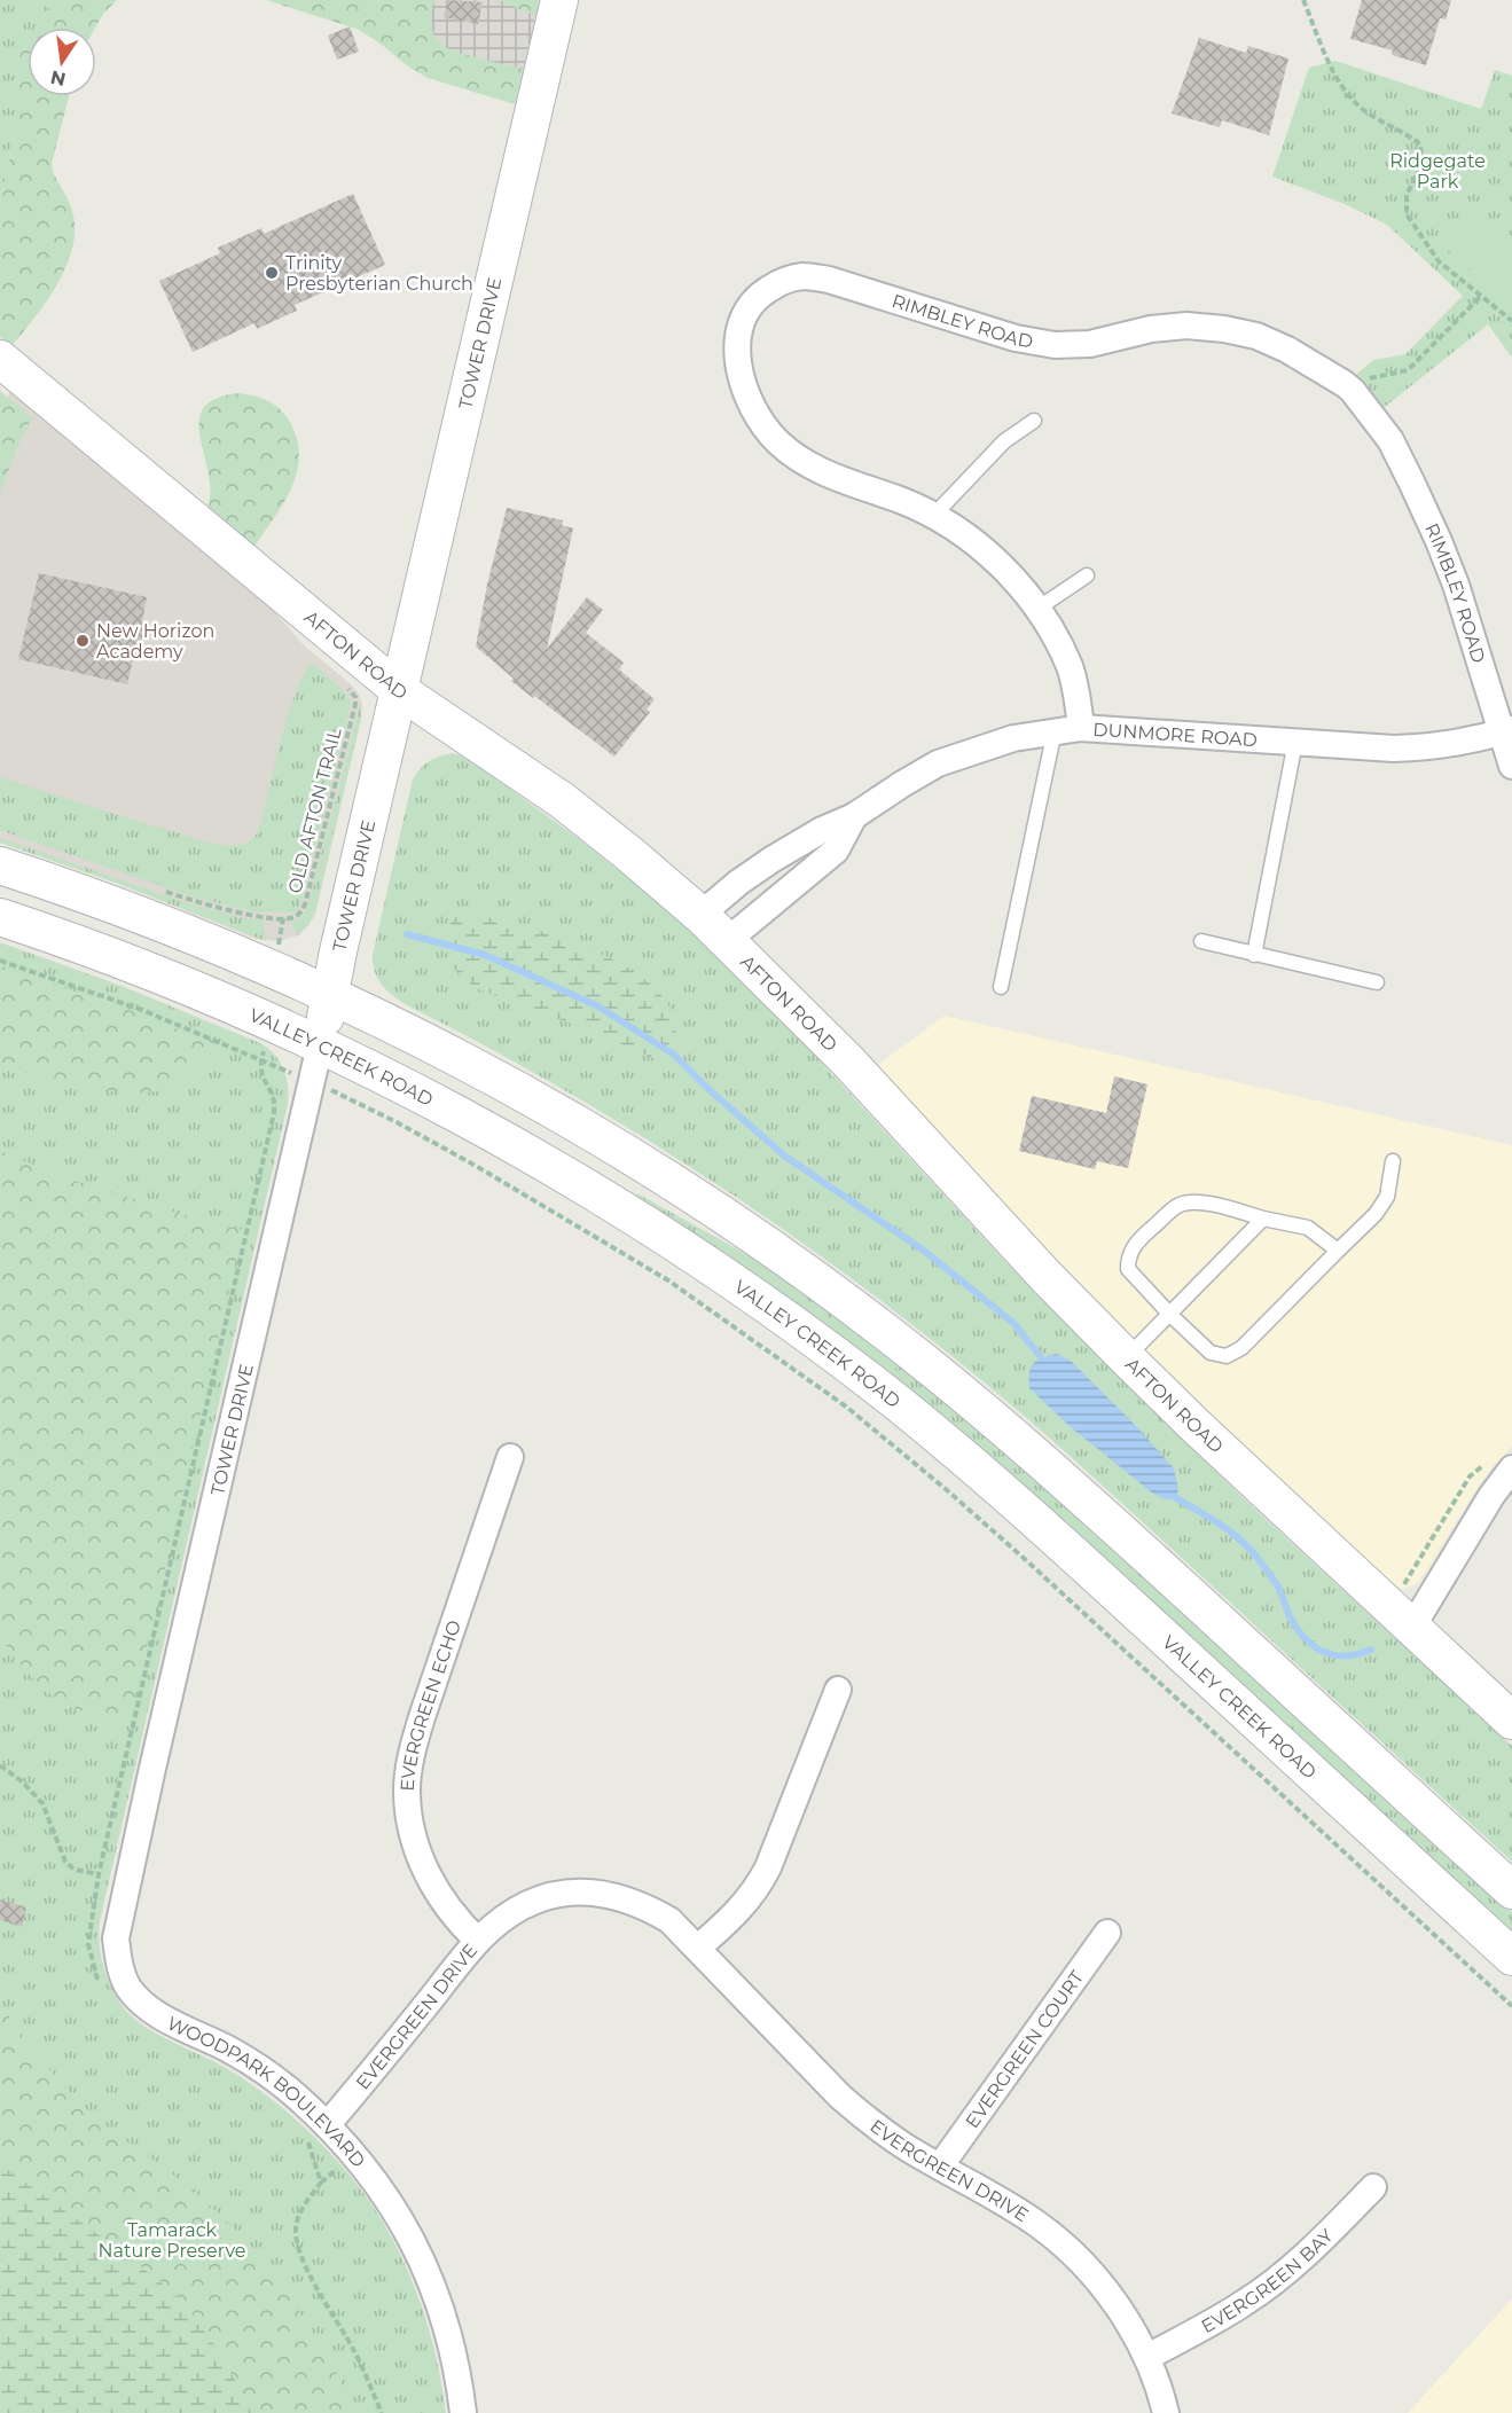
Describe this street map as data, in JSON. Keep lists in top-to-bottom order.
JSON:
{
  "streets": {
    "main road": ["TOWER DRIVE", "AFTON ROAD", "VALLEY CREEK ROAD"],
    "street": [
      "RIMBLEY ROAD",
      "DUNMORE ROAD",
      "EVERGREEN ECHO",
      "EVERGREEN DRIVE",
      "EVERGREEN COURT",
      "WOODPARK BOULEVARD",
      "EVERGREEN BAY"
    ],
    "path": ["OLD AFTON TRAIL"]
  },
  "crossings": [
    ["RIMBLEY ROAD", "DUNMORE ROAD"],
    ["TOWER DRIVE", "AFTON ROAD"],
    ["TOWER DRIVE", "VALLEY CREEK ROAD"],
    ["TOWER DRIVE", "WOODPARK BOULEVARD"],
    ["AFTON ROAD", "DUNMORE ROAD"],
    ["EVERGREEN ECHO", "EVERGREEN DRIVE"],
    ["EVERGREEN DRIVE", "EVERGREEN COURT"],
    ["EVERGREEN DRIVE", "WOODPARK BOULEVARD"],
    ["EVERGREEN DRIVE", "EVERGREEN BAY"]
  ],
  "parks": ["Ridgegate Park", "Tamarack Nature Preserve"],
  "places": ["Trinity Presbyterian Church", "New Horizon Academy"],
  "north": "bottom"
}
